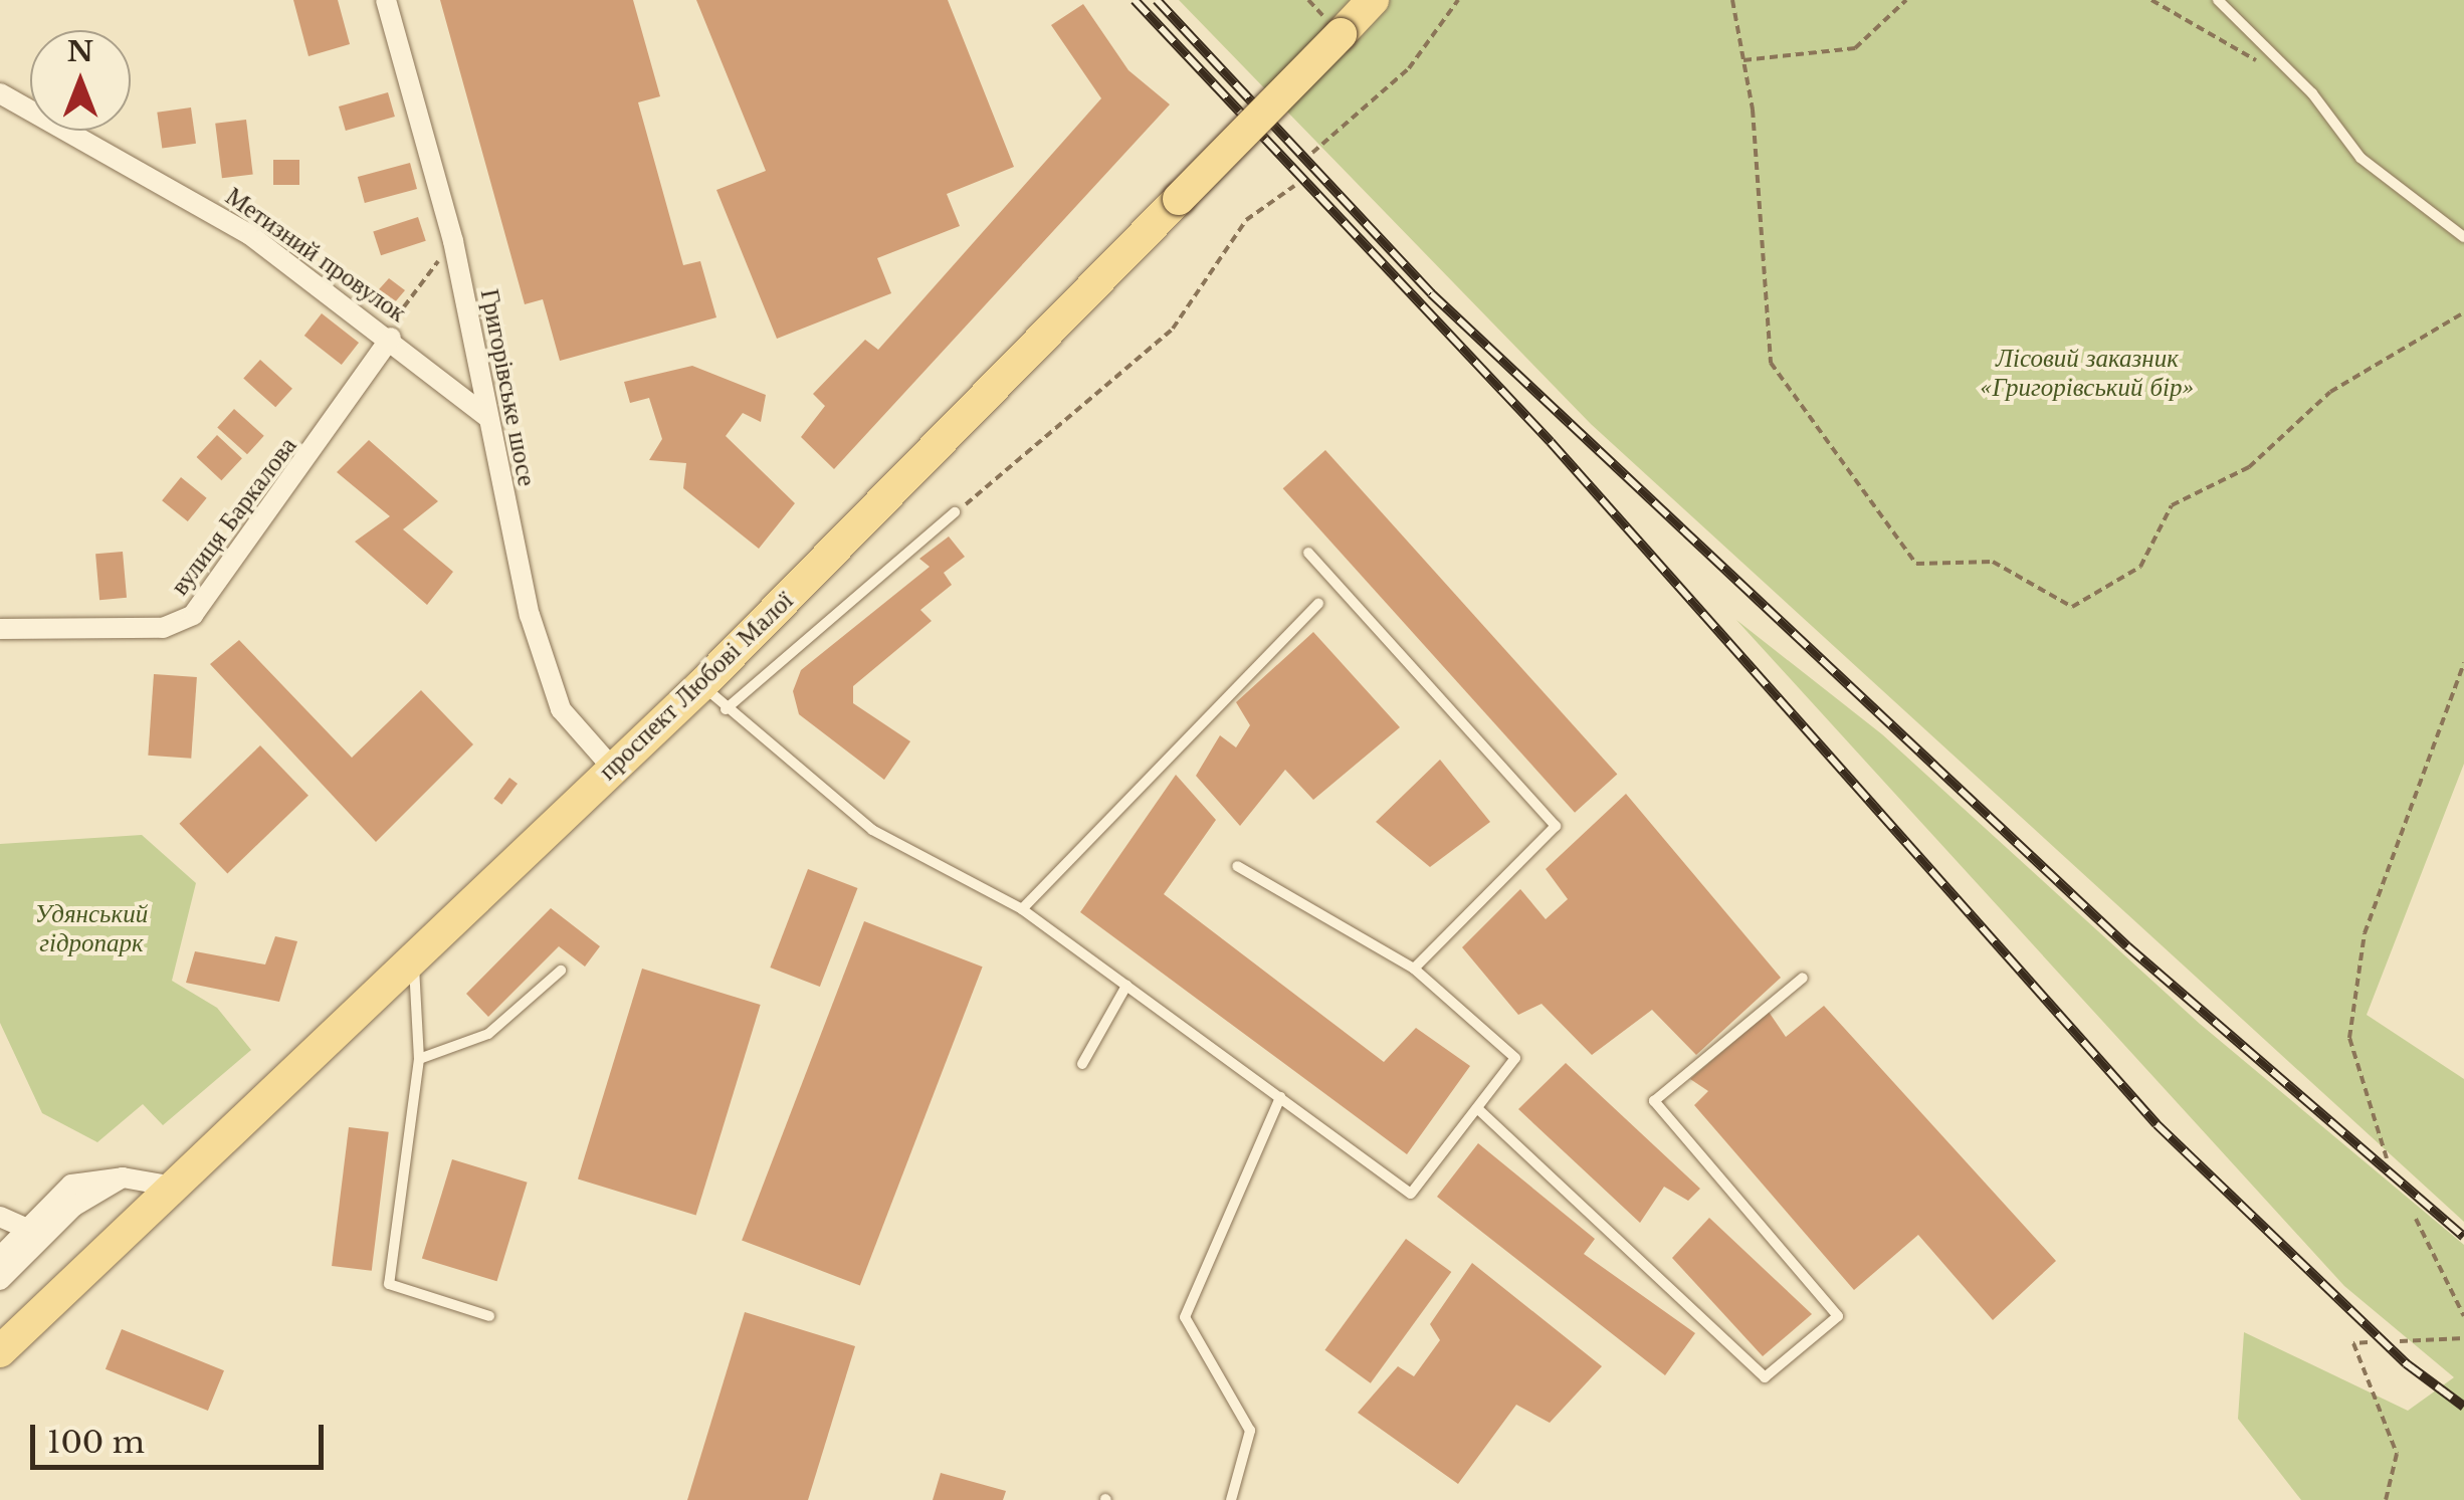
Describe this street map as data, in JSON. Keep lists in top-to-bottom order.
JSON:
{
  "streets": {
    "main road": ["проспект Любові Малої"],
    "street": ["Метизний провулок", "Григорівське шосе", "вулиця Баркалова"]
  },
  "crossings": [
    ["Метизний провулок", "Григорівське шосе"],
    ["Метизний провулок", "вулиця Баркалова"],
    ["Григорівське шосе", "проспект Любові Малої"]
  ],
  "parks": ["Лісовий заказник «Григорівський бір»", "Удянський гідропарк"],
  "scale_bar": "100 m",
  "north": "top"
}
